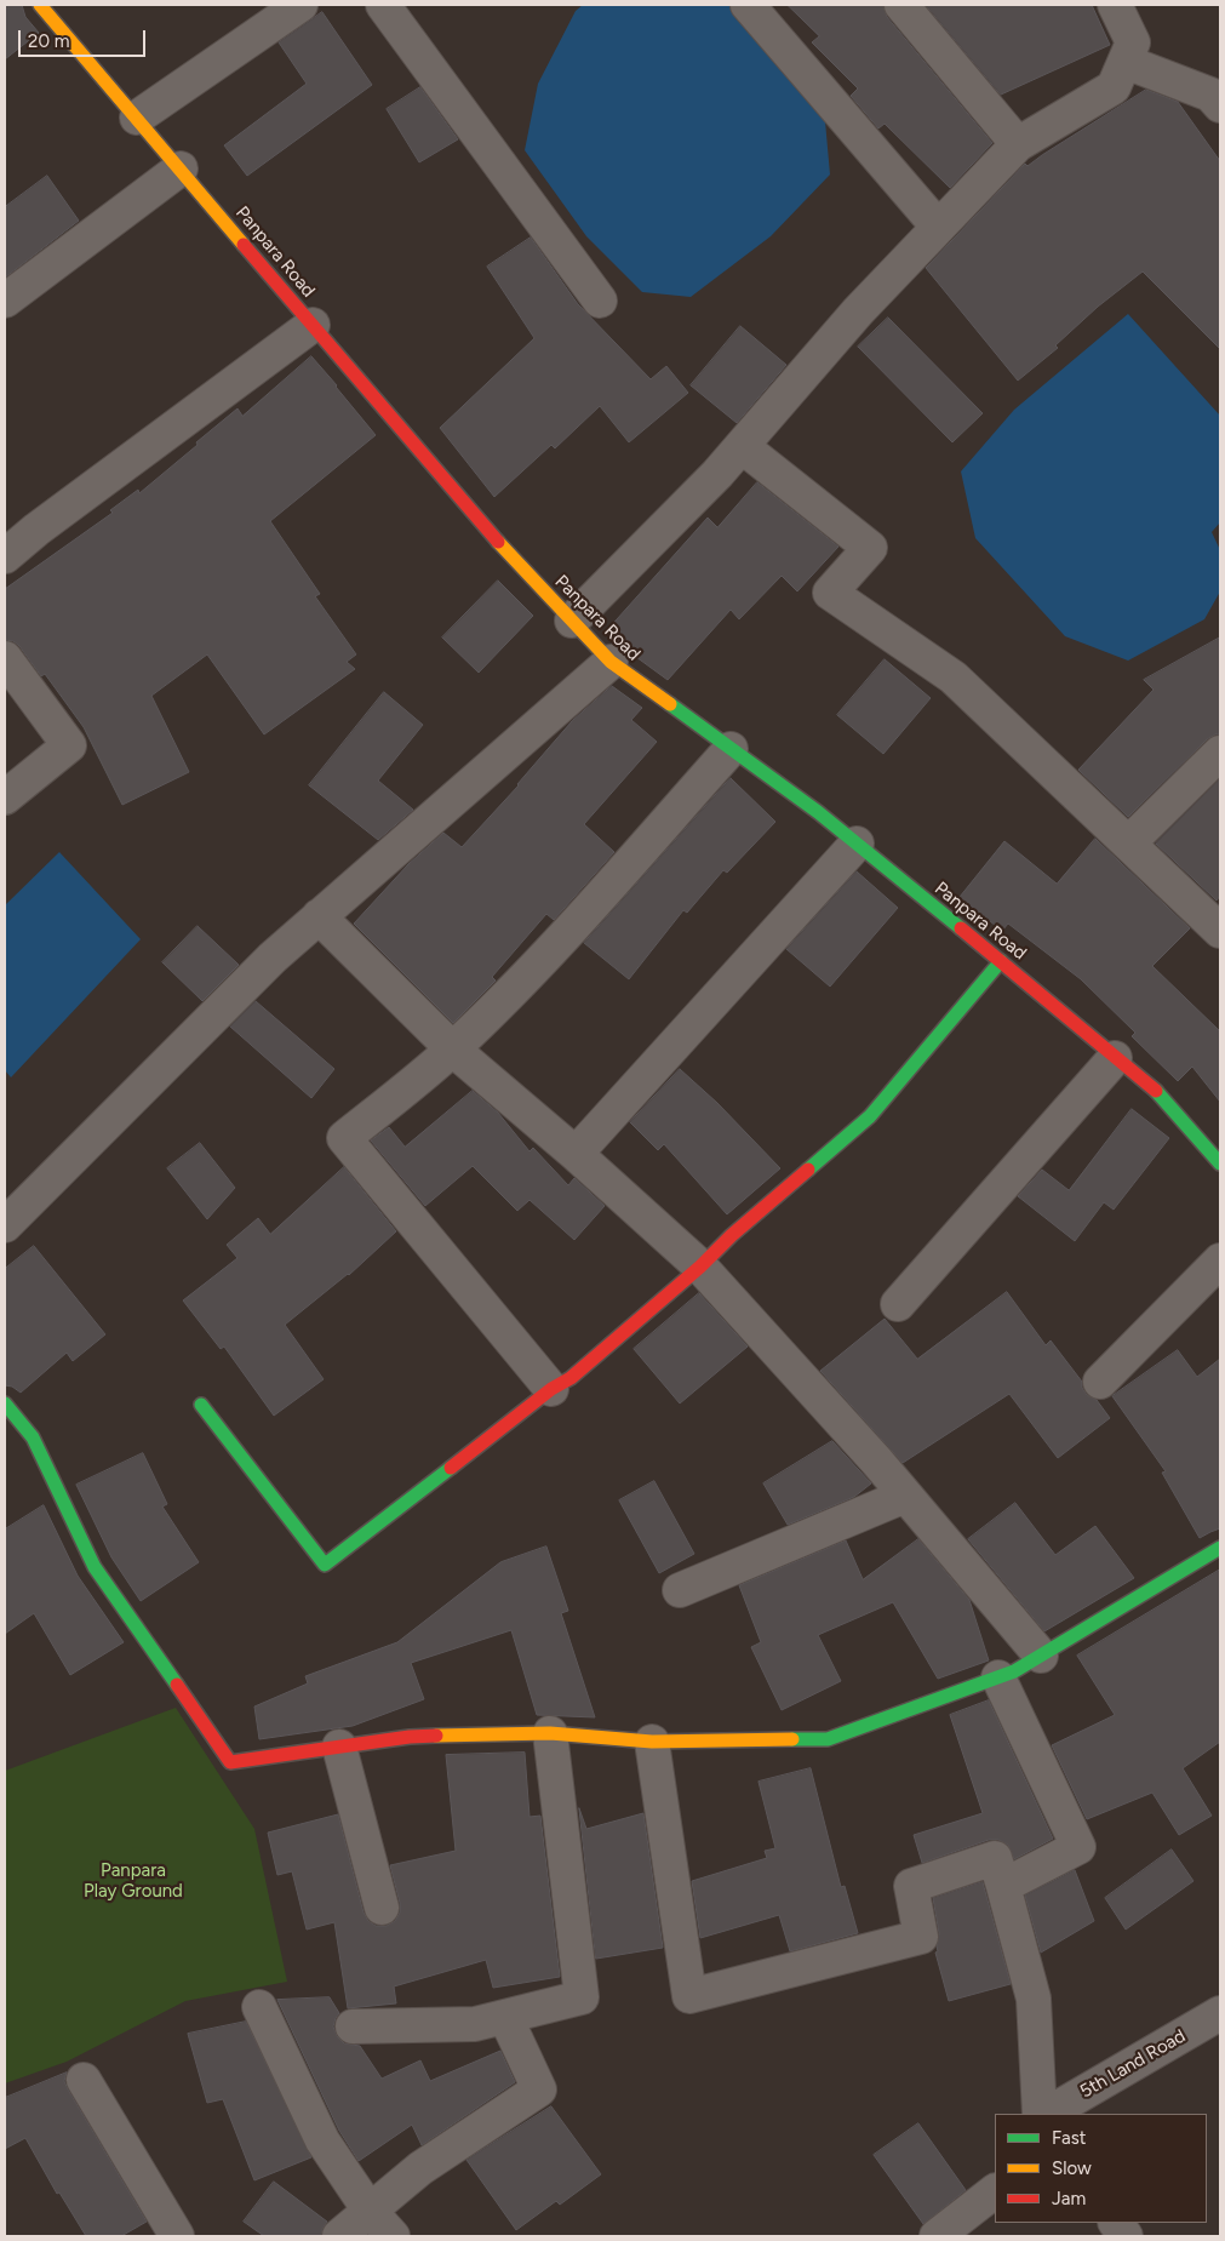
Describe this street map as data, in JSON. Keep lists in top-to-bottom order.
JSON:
{
  "streets": {
    "street": ["Panpara Road", "5th Land Road"]
  },
  "parks": ["Panpara Play Ground"],
  "legend": ["Fast", "Slow", "Jam"],
  "scale_bar": "20 m"
}
